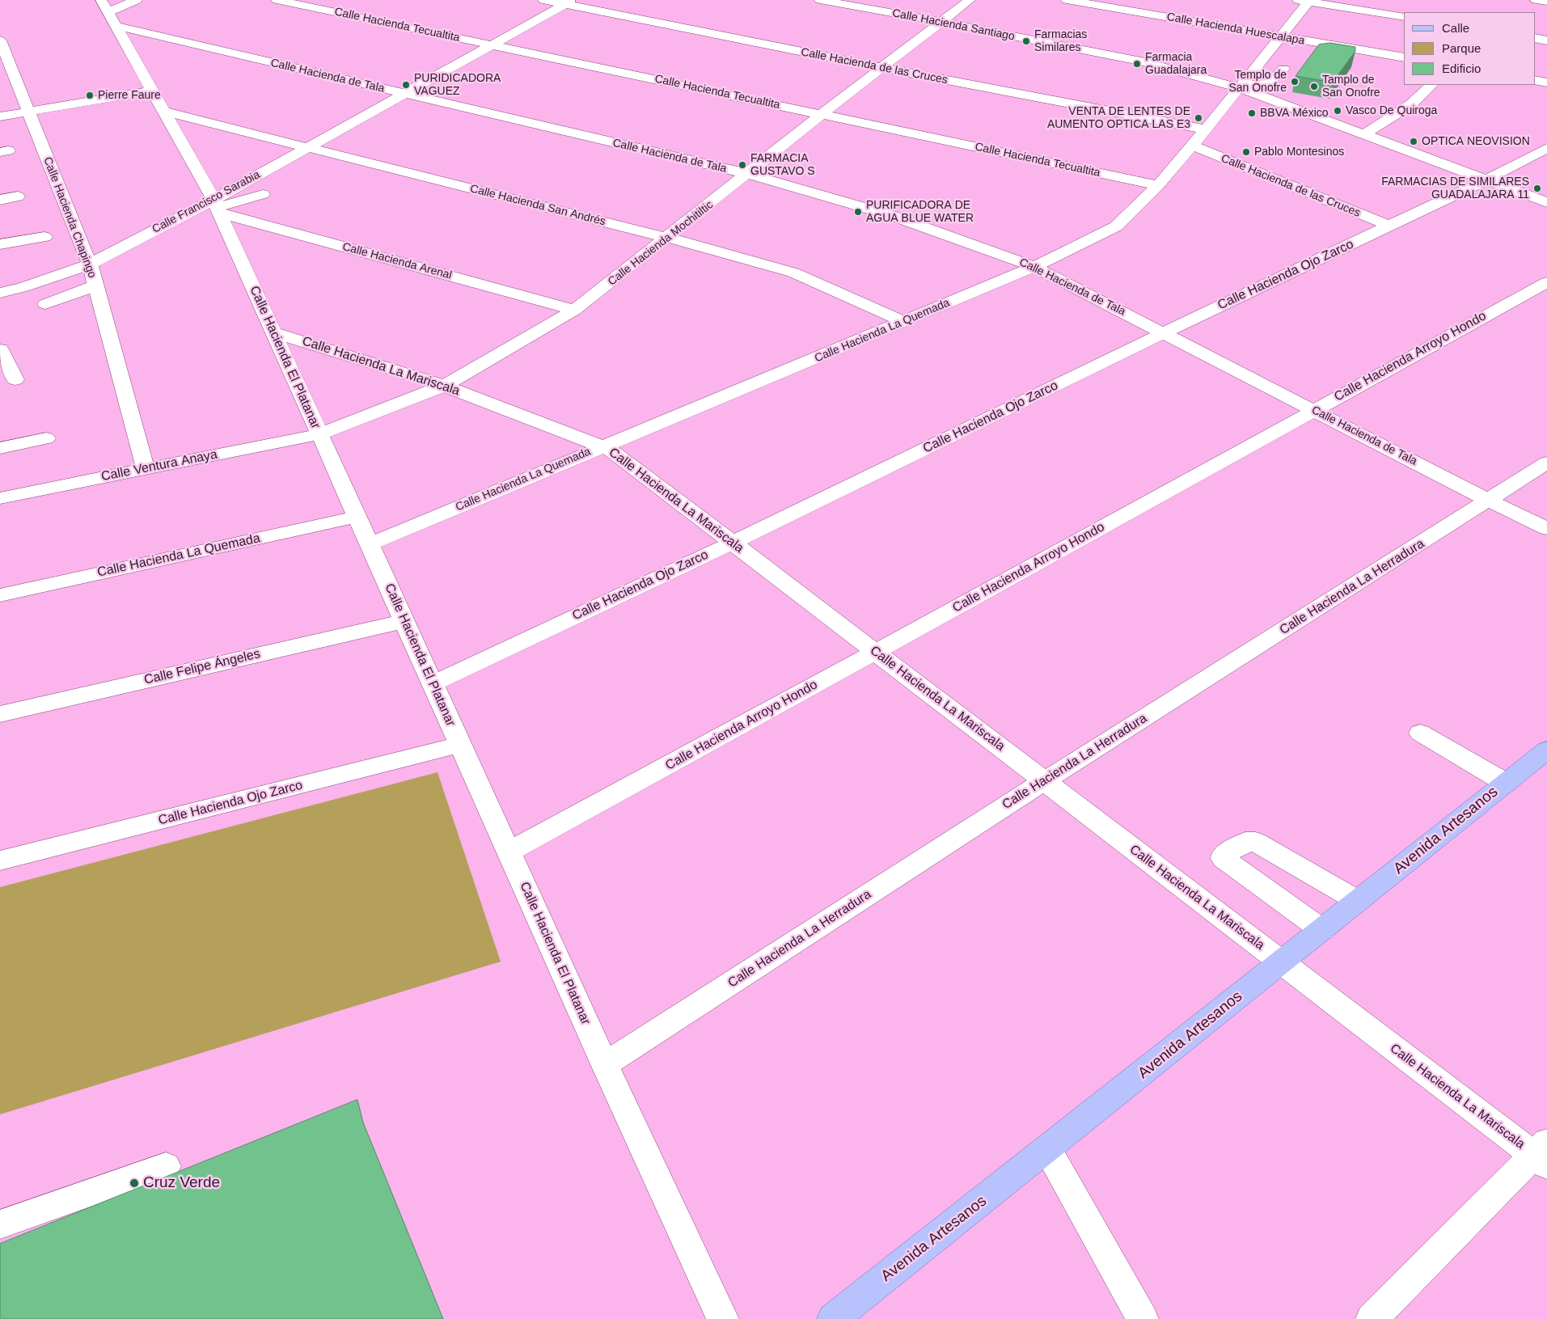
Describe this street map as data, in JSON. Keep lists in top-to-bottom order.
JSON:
{
  "streets": {
    "main road": ["Avenida Artesanos"],
    "street": [
      "Calle Hacienda Tecualtita",
      "Calle Hacienda Santiago",
      "Calle Hacienda Huescalapa",
      "Calle Hacienda de las Cruces",
      "Calle Hacienda de Tala",
      "Calle Francisco Sarabia",
      "Calle Hacienda San Andrés",
      "Calle Hacienda Chapingo",
      "Calle Hacienda Mochitiltic",
      "Calle Hacienda Arenal",
      "Calle Hacienda Ojo Zarco",
      "Calle Hacienda La Quemada",
      "Calle Hacienda Arroyo Hondo",
      "Calle Hacienda El Platanar",
      "Calle Hacienda La Mariscala",
      "Calle Ventura Anaya",
      "Calle Hacienda La Herradura",
      "Calle Felipe Ángeles"
    ]
  },
  "crossings": [
    ["Calle Hacienda Tecualtita", "Calle Francisco Sarabia"],
    ["Calle Hacienda Tecualtita", "Calle Hacienda Mochitiltic"],
    ["Calle Hacienda Tecualtita", "Calle Hacienda La Quemada"],
    ["Calle Hacienda Santiago", "Calle Hacienda Mochitiltic"],
    ["Calle Hacienda Santiago", "Calle Hacienda Ojo Zarco"],
    ["Calle Hacienda Santiago", "Calle Hacienda La Quemada"],
    ["Calle Hacienda Huescalapa", "Calle Hacienda La Quemada"],
    ["Calle Hacienda de las Cruces", "Calle Francisco Sarabia"],
    ["Calle Hacienda de las Cruces", "Calle Hacienda Mochitiltic"],
    ["Calle Hacienda de las Cruces", "Calle Hacienda Ojo Zarco"],
    ["Calle Hacienda de las Cruces", "Calle Hacienda La Quemada"],
    ["Calle Hacienda de Tala", "Calle Francisco Sarabia"],
    ["Calle Hacienda de Tala", "Calle Hacienda Mochitiltic"],
    ["Calle Hacienda de Tala", "Calle Hacienda Ojo Zarco"],
    ["Calle Hacienda de Tala", "Calle Hacienda La Quemada"],
    ["Calle Hacienda de Tala", "Calle Hacienda Arroyo Hondo"],
    ["Calle Hacienda de Tala", "Calle Hacienda El Platanar"],
    ["Calle Hacienda de Tala", "Calle Hacienda La Herradura"],
    ["Calle Francisco Sarabia", "Calle Hacienda San Andrés"],
    ["Calle Francisco Sarabia", "Calle Hacienda Chapingo"],
    ["Calle Francisco Sarabia", "Calle Hacienda Arenal"],
    ["Calle Francisco Sarabia", "Calle Hacienda El Platanar"],
    ["Calle Hacienda San Andrés", "Calle Hacienda Mochitiltic"],
    ["Calle Hacienda San Andrés", "Calle Hacienda La Quemada"],
    ["Calle Hacienda San Andrés", "Calle Hacienda El Platanar"],
    ["Calle Hacienda Chapingo", "Calle Ventura Anaya"],
    ["Calle Hacienda Mochitiltic", "Calle Hacienda Arenal"],
    ["Calle Hacienda Mochitiltic", "Calle Hacienda El Platanar"],
    ["Calle Hacienda Mochitiltic", "Calle Hacienda La Mariscala"],
    ["Calle Hacienda Mochitiltic", "Calle Ventura Anaya"],
    ["Calle Hacienda Arenal", "Calle Hacienda El Platanar"],
    ["Calle Hacienda Ojo Zarco", "Calle Hacienda El Platanar"],
    ["Calle Hacienda Ojo Zarco", "Calle Hacienda La Mariscala"],
    ["Calle Hacienda La Quemada", "Calle Hacienda El Platanar"],
    ["Calle Hacienda La Quemada", "Calle Hacienda La Mariscala"],
    ["Calle Hacienda Arroyo Hondo", "Calle Hacienda El Platanar"],
    ["Calle Hacienda Arroyo Hondo", "Calle Hacienda La Mariscala"],
    ["Calle Hacienda El Platanar", "Calle Hacienda La Mariscala"],
    ["Calle Hacienda El Platanar", "Calle Ventura Anaya"],
    ["Calle Hacienda El Platanar", "Calle Hacienda La Herradura"],
    ["Calle Hacienda El Platanar", "Calle Felipe Ángeles"],
    ["Calle Hacienda La Mariscala", "Calle Hacienda La Herradura"],
    ["Calle Hacienda La Mariscala", "Avenida Artesanos"]
  ],
  "places": [
    "Farmacias Similares",
    "Farmacia Guadalajara",
    "Templo de San Onofre",
    "PURIDICADORA VAGUEZ",
    "Tamplo de San Onofre",
    "Pierre Faure",
    "Vasco De Quiroga",
    "BBVA México",
    "VENTA DE LENTES DE AUMENTO OPTICA LAS E3",
    "OPTICA NEOVISION",
    "Pablo Montesinos",
    "FARMACIA GUSTAVO S",
    "FARMACIAS DE SIMILARES GUADALAJARA 11",
    "PURIFICADORA DE AGUA BLUE WATER",
    "Cruz Verde"
  ],
  "legend": ["Calle", "Parque", "Edificio"]
}
